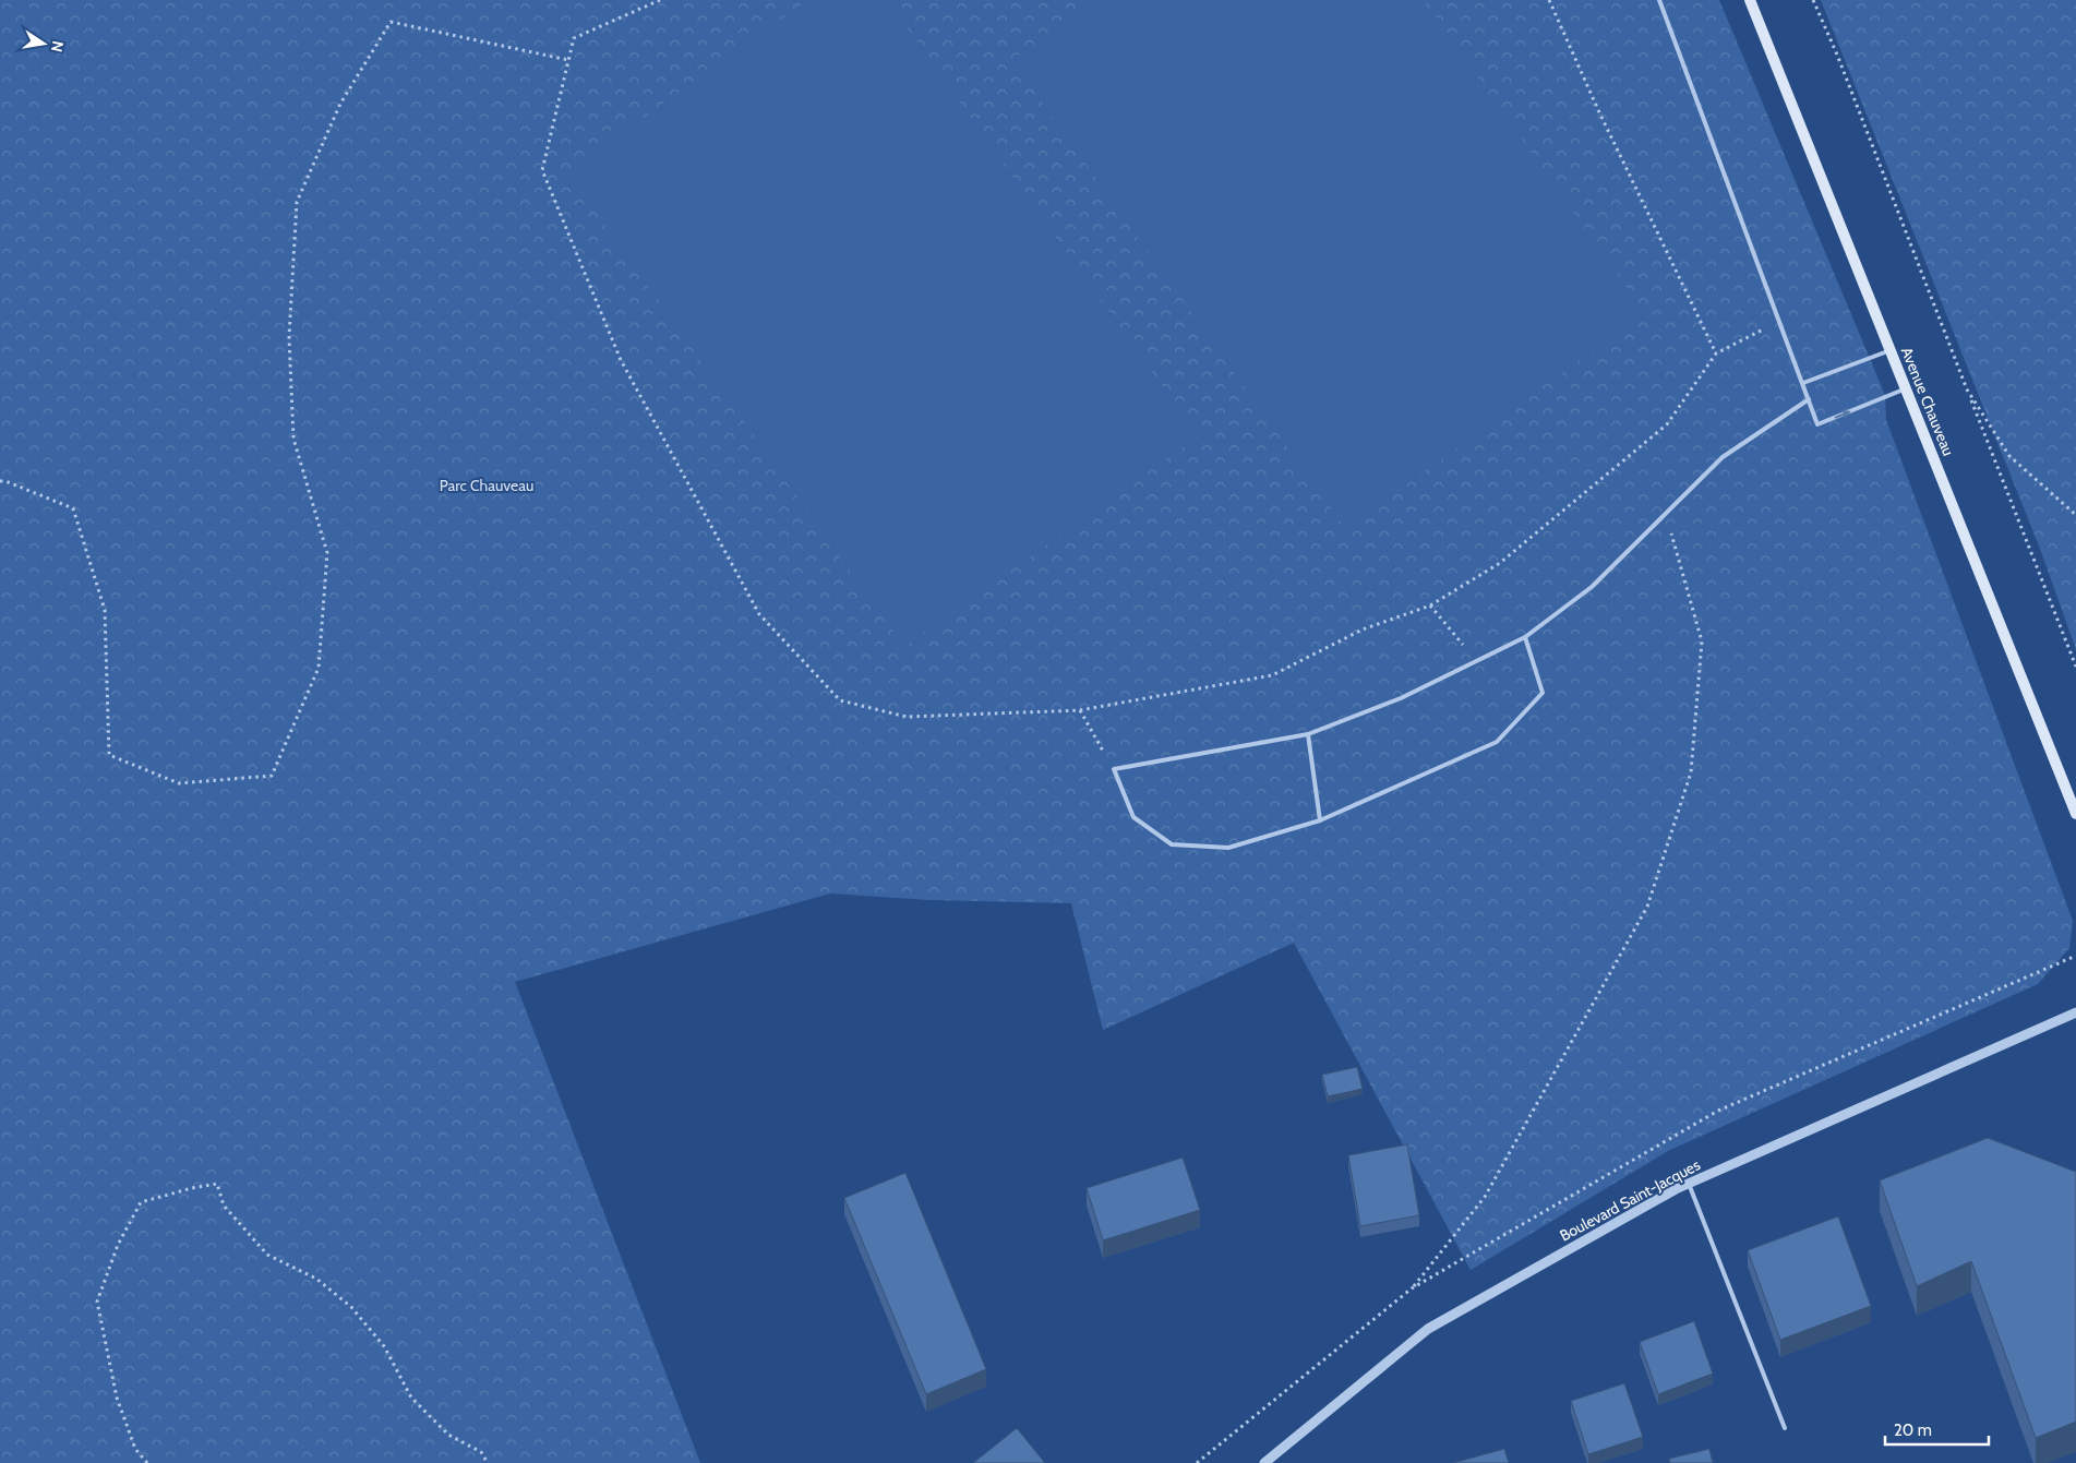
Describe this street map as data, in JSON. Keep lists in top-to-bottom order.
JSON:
{
  "streets": {
    "main road": ["Avenue Chauveau"],
    "street": ["Boulevard Saint-Jacques"]
  },
  "parks": ["Parc Chauveau"],
  "scale_bar": "20 m",
  "north": "right"
}
